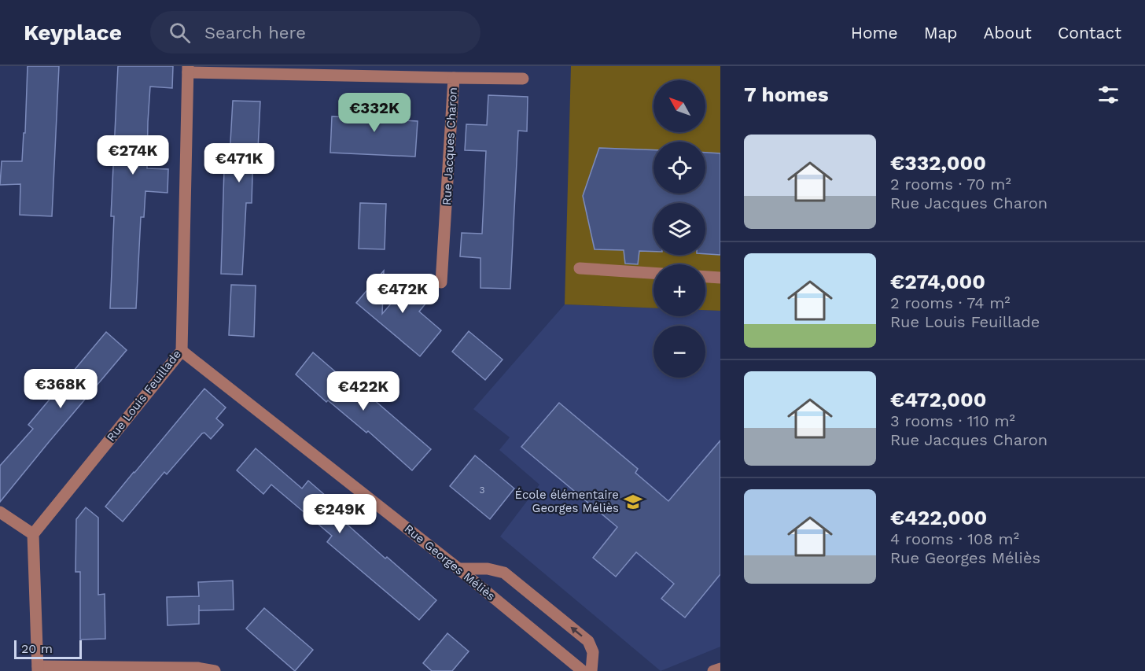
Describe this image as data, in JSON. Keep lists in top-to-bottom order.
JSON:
{
  "streets": {
    "street": ["Rue Jacques Charon", "Rue Louis Feuillade", "Rue Georges Méliès"]
  },
  "crossings": [
    ["Rue Jacques Charon", "Rue Louis Feuillade"],
    ["Rue Louis Feuillade", "Rue Georges Méliès"]
  ],
  "places": {
    "school or university": ["École élémentaire Georges Méliès"]
  },
  "house_numbers": ["3"],
  "scale_bar": "20 m",
  "north": "top left",
  "page": {
    "header": "Keyplace",
    "search": "Search here",
    "nav": [
      "Home",
      "Map",
      "About",
      "Contact"
    ],
    "heading": "7 homes",
    "map_buttons": ["+", "−"],
    "price": [
      "€332K",
      "€274K",
      "€471K",
      "€472K",
      "€368K",
      "€422K",
      "€249K"
    ],
    "list": [
      {
        "name": "€332,000",
        "note": "2 rooms · 70 m² · Rue Jacques Charon"
      },
      {
        "name": "€274,000",
        "note": "2 rooms · 74 m² · Rue Louis Feuillade"
      },
      {
        "name": "€472,000",
        "note": "3 rooms · 110 m² · Rue Jacques Charon"
      },
      {
        "name": "€422,000",
        "note": "4 rooms · 108 m² · Rue Georges Méliès"
      }
    ],
    "scale": "20 m"
  }
}
